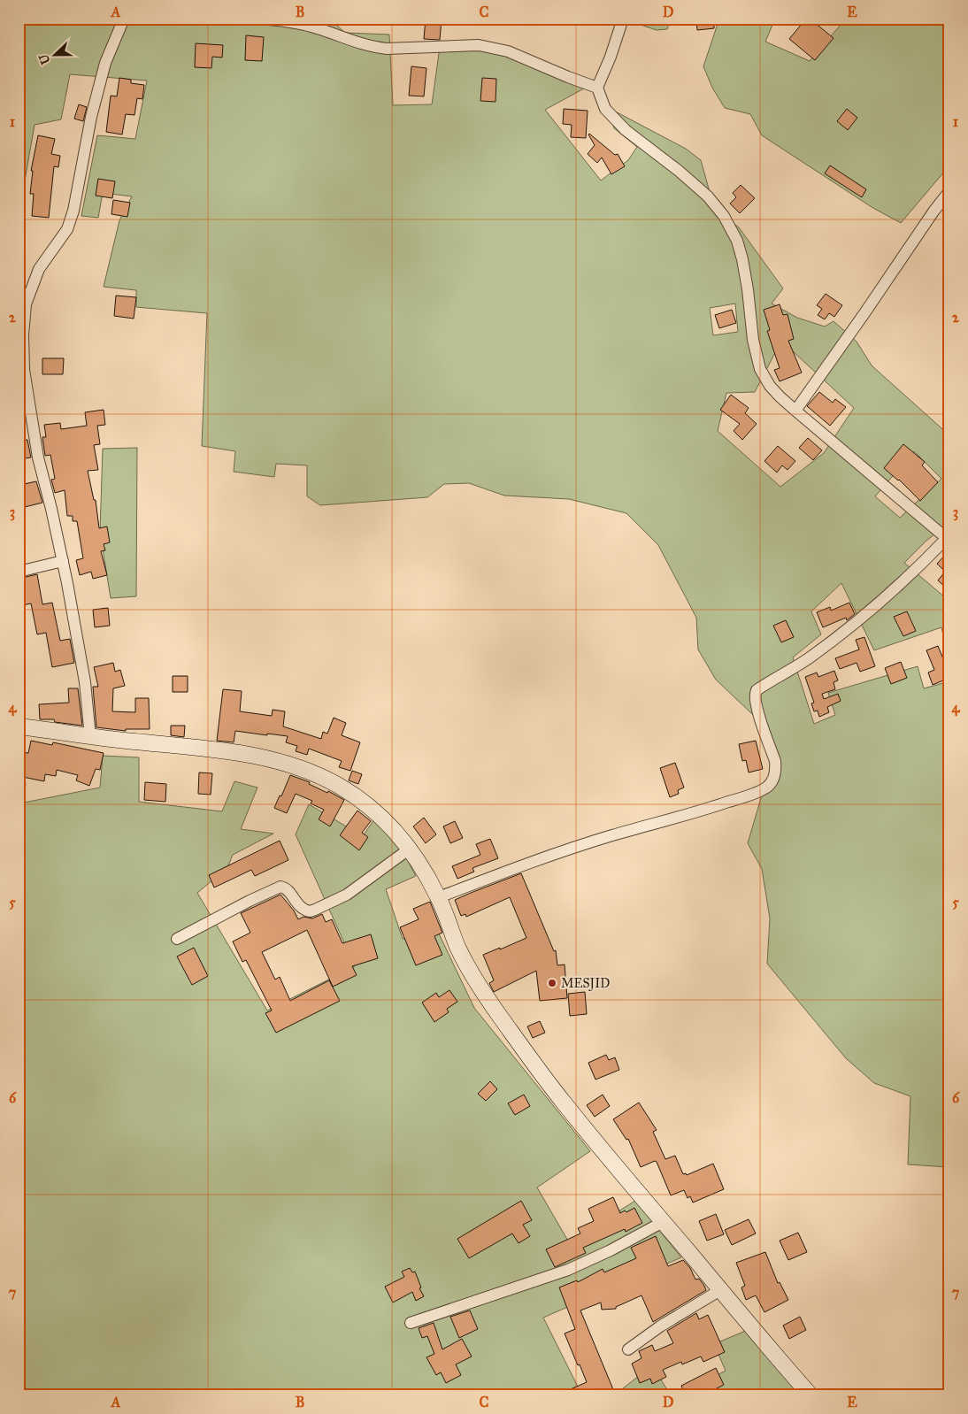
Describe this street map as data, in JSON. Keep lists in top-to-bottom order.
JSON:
{
  "places": ["MESJID"],
  "north": "left",
  "grid": {
    "columns": [
      "A",
      "B",
      "C",
      "D",
      "E"
    ],
    "rows": [
      "1",
      "2",
      "3",
      "4",
      "5",
      "6",
      "7"
    ]
  }
}
